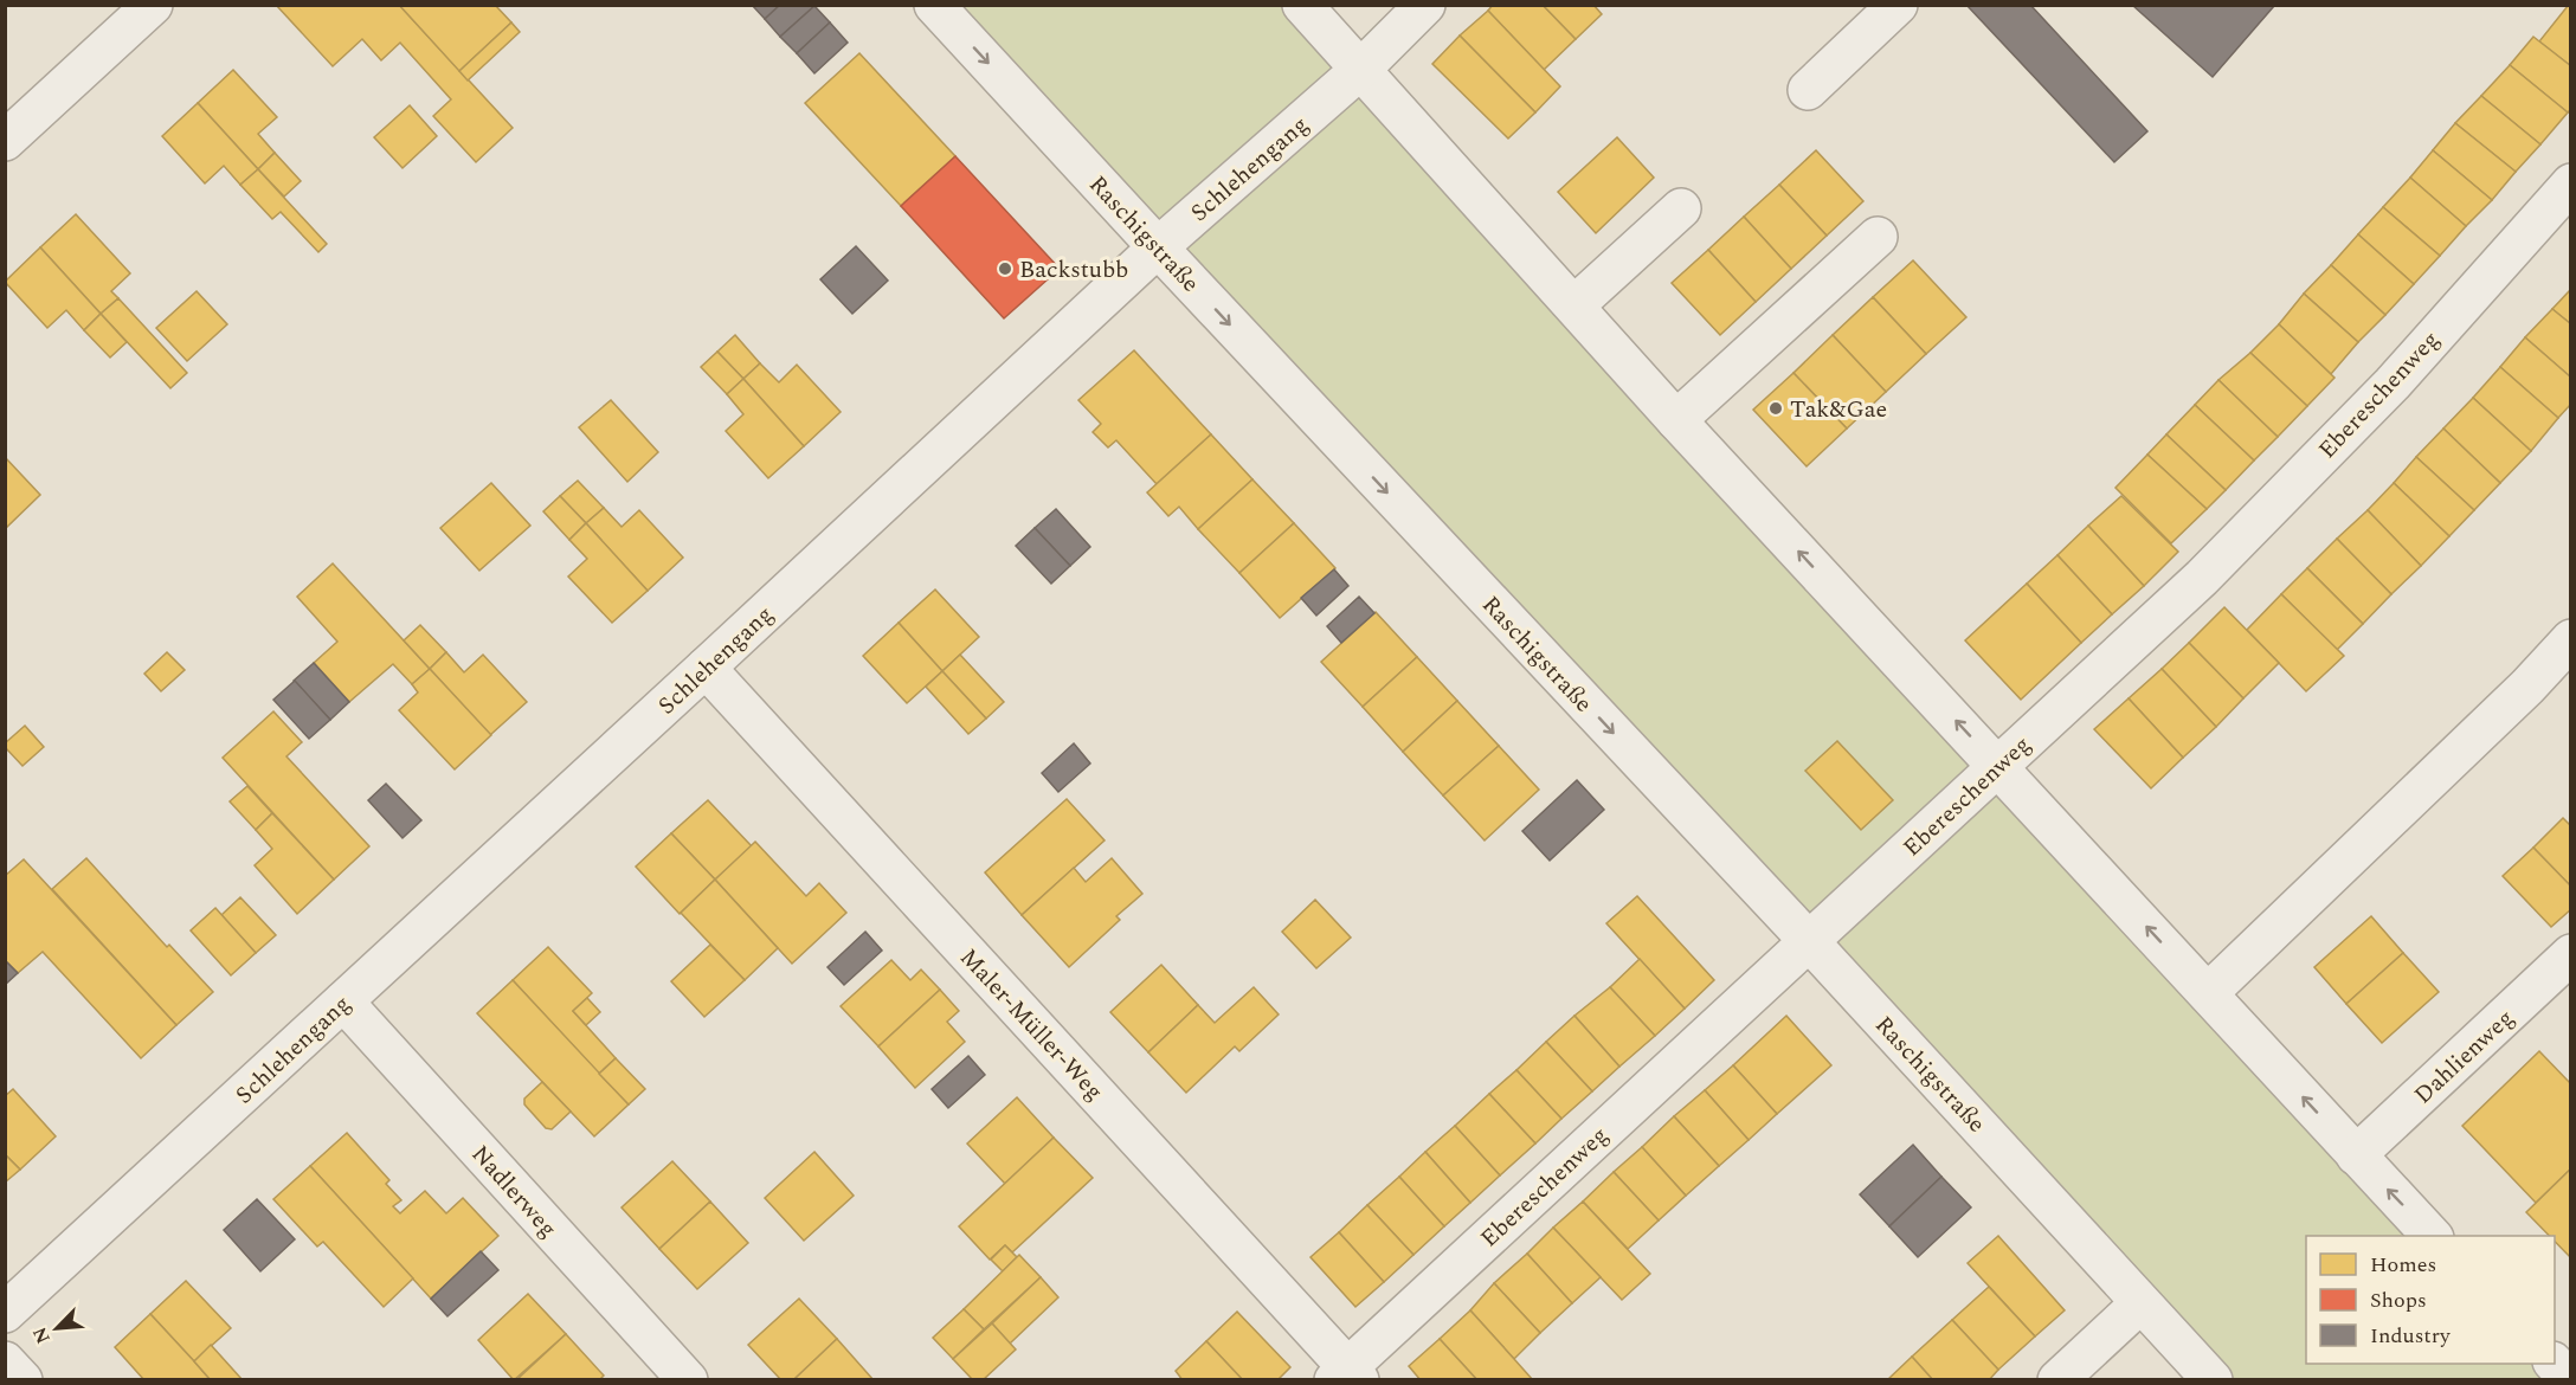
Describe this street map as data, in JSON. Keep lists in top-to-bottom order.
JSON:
{
  "streets": {
    "street": [
      "Schlehengang",
      "Raschigstraße",
      "Ebereschenweg",
      "Maler-Müller-Weg",
      "Dahlienweg",
      "Nadlerweg"
    ]
  },
  "crossings": [
    ["Schlehengang", "Raschigstraße"],
    ["Schlehengang", "Maler-Müller-Weg"],
    ["Schlehengang", "Nadlerweg"],
    ["Raschigstraße", "Ebereschenweg"],
    ["Ebereschenweg", "Maler-Müller-Weg"]
  ],
  "places": ["Backstubb", "Tak&Gae"],
  "legend": ["Homes", "Shops", "Industry"],
  "north": "bottom left"
}
